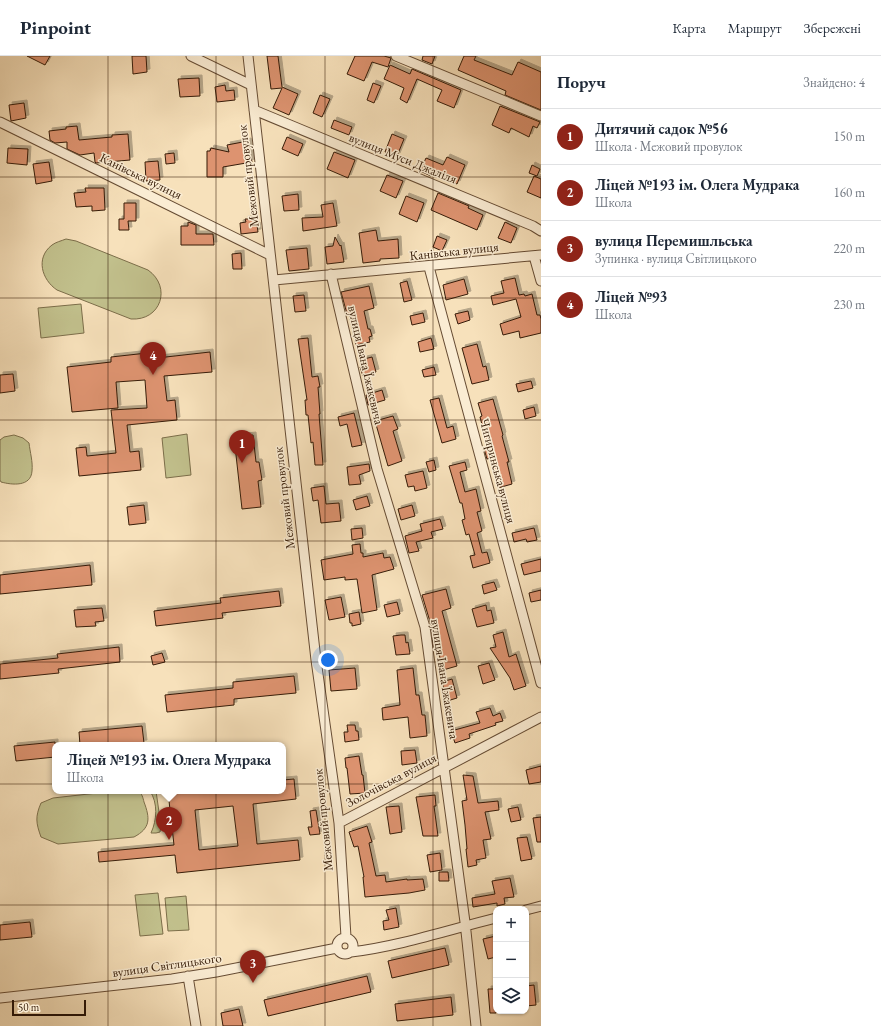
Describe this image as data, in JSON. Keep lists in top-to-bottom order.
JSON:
{
  "streets": {
    "street": [
      "вулиця Муси Джаліля",
      "Канівська вулиця",
      "Межовий провулок",
      "вулиця Івана Їжакевича",
      "Чигиринська вулиця",
      "Золочівська вулиця",
      "вулиця Світлицького"
    ]
  },
  "crossings": [
    ["вулиця Муси Джаліля", "Межовий провулок"],
    ["Канівська вулиця", "Межовий провулок"],
    ["Канівська вулиця", "вулиця Івана Їжакевича"],
    ["Канівська вулиця", "Чигиринська вулиця"],
    ["Межовий провулок", "Золочівська вулиця"],
    ["Межовий провулок", "вулиця Світлицького"],
    ["вулиця Івана Їжакевича", "Золочівська вулиця"]
  ],
  "scale_bar": "50 m",
  "page": {
    "header": "Pinpoint",
    "nav": ["Карта", "Маршрут", "Збережені"],
    "heading": ["Поруч", "Знайдено: 4"],
    "list": [
      {
        "mark": "1",
        "name": "Дитячий садок №56",
        "note": "Школа · Межовий провулок",
        "value": "150 m"
      },
      {
        "mark": "2",
        "name": "Ліцей №193 ім. Олега Мудрака",
        "note": "Школа",
        "value": "160 m"
      },
      {
        "mark": "3",
        "name": "вулиця Перемишльська",
        "note": "Зупинка · вулиця Світлицького",
        "value": "220 m"
      },
      {
        "mark": "4",
        "name": "Ліцей №93",
        "note": "Школа",
        "value": "230 m"
      }
    ],
    "pins": [
      "4",
      "1",
      "2",
      "3"
    ],
    "popup": ["Ліцей №193 ім. Олега Мудрака", "Школа"],
    "map_buttons": ["+", "−"],
    "scale": "50 m"
  }
}
